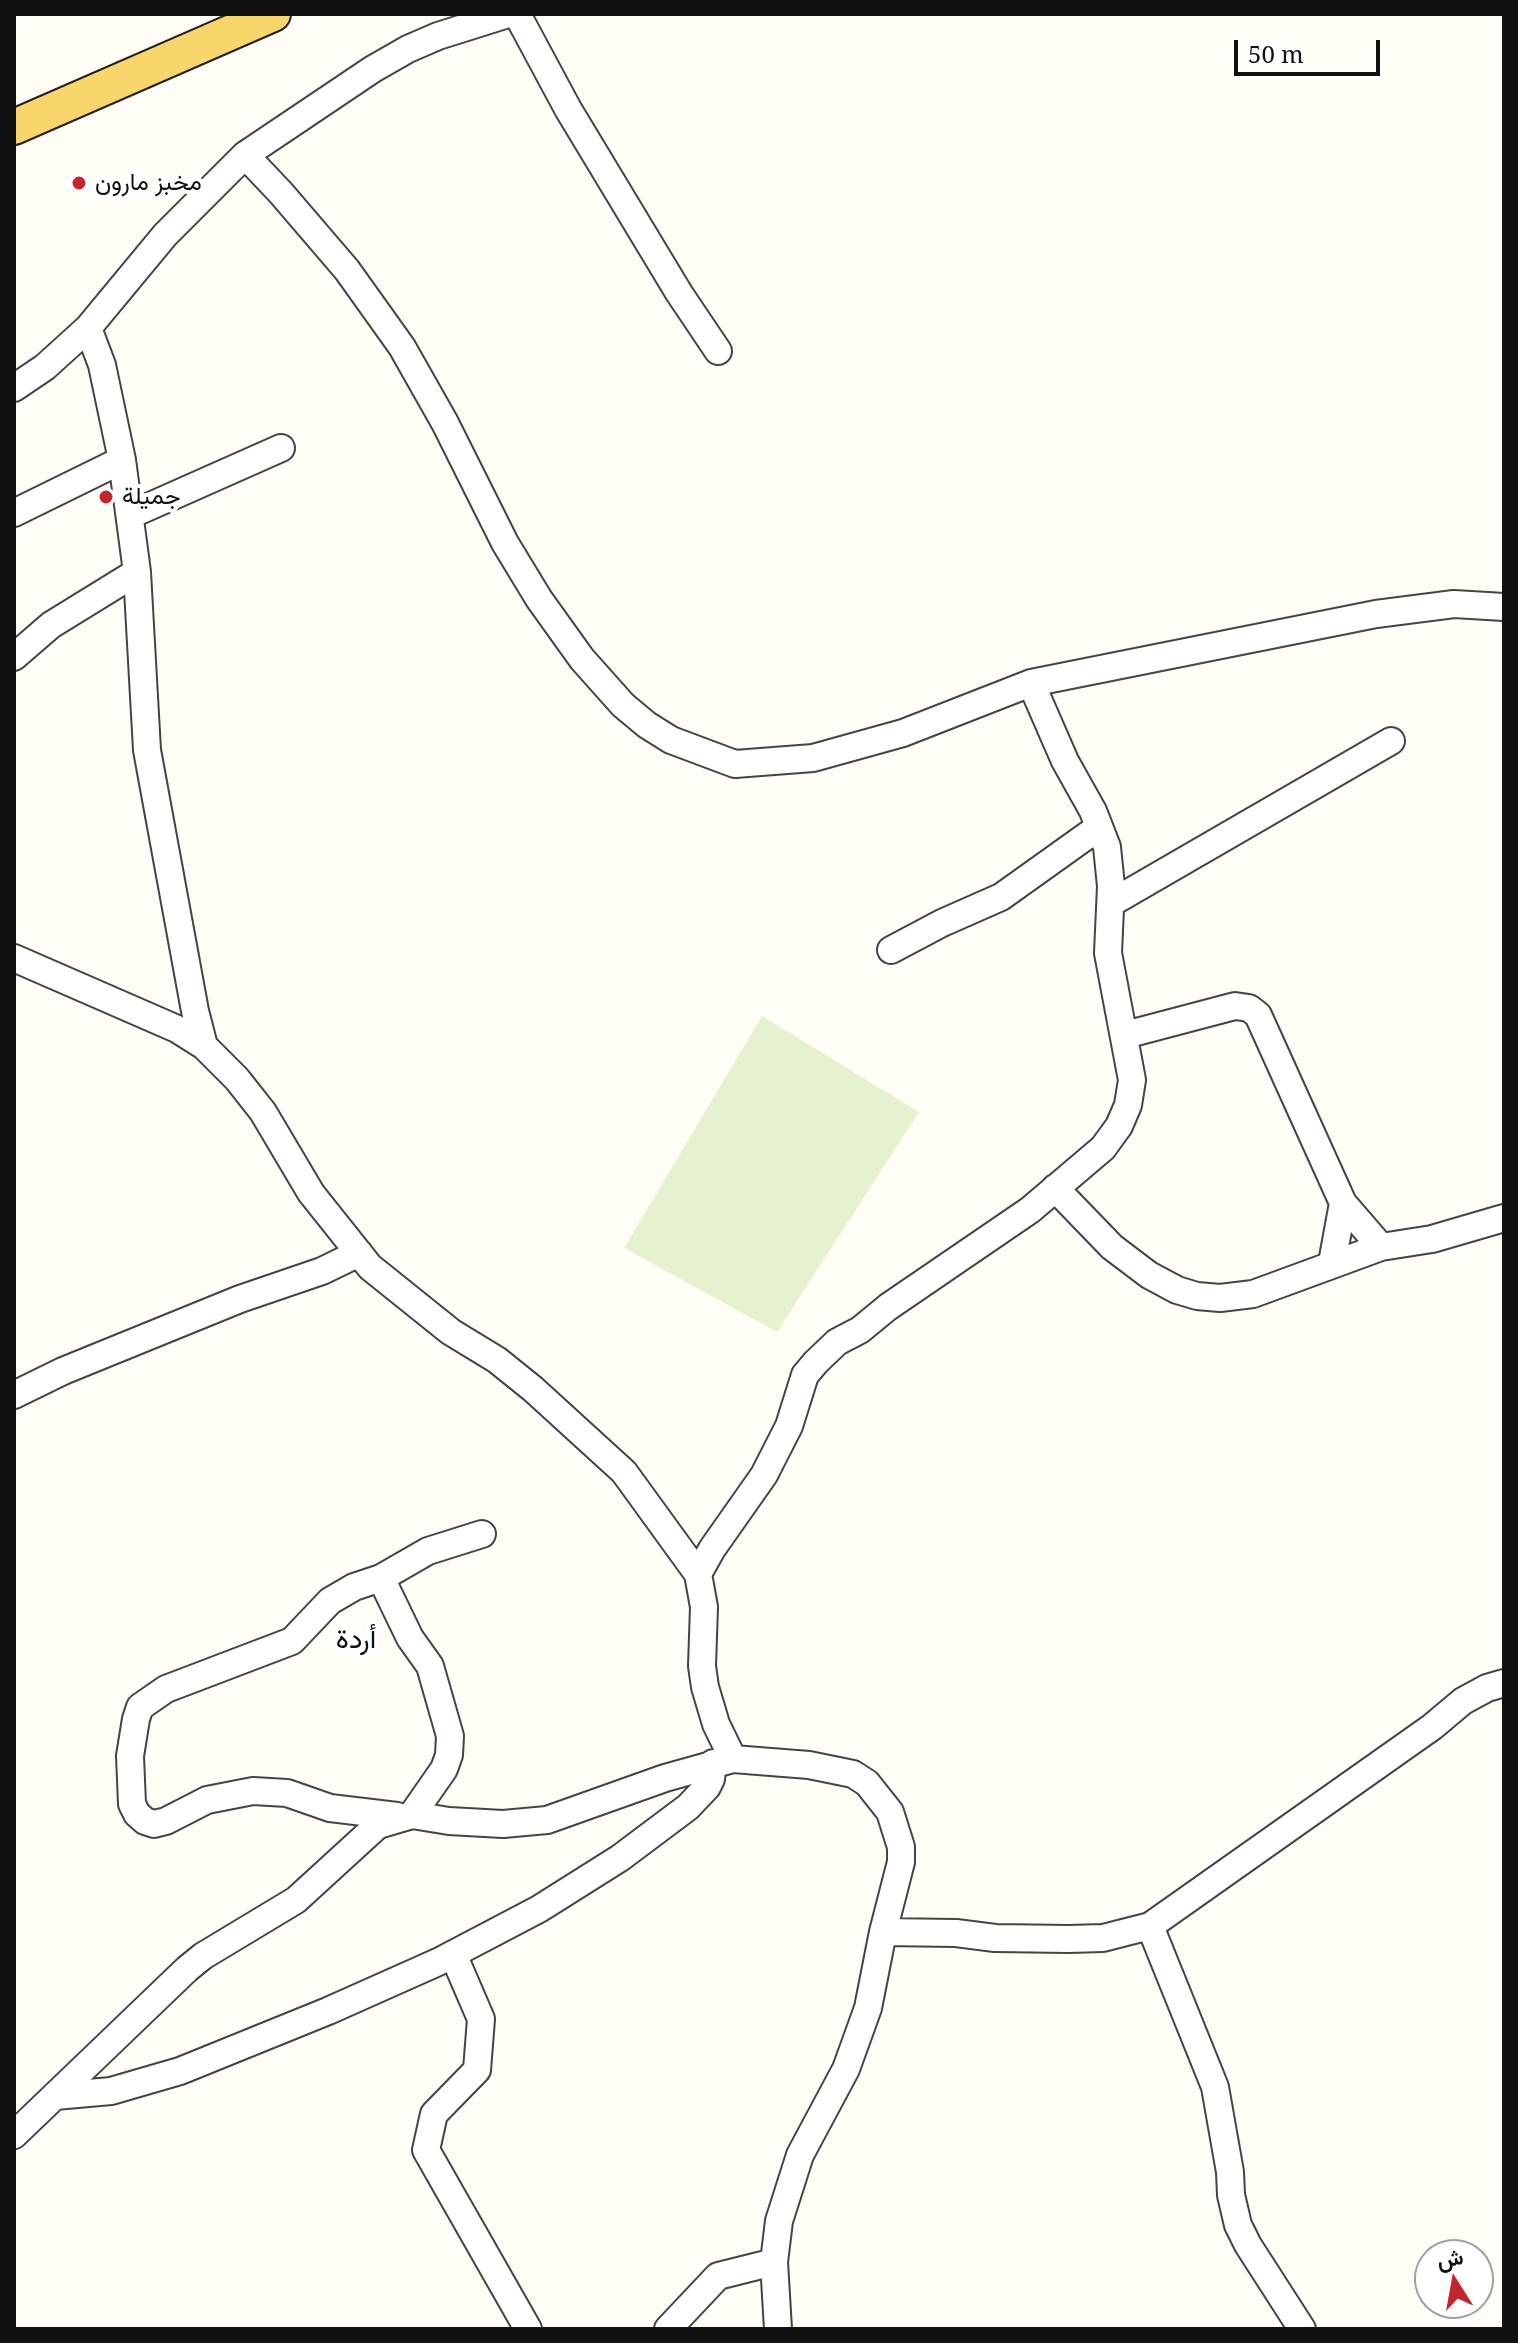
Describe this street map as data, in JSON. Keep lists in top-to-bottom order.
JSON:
{
  "districts": ["أردة"],
  "places": ["مخبز مارون", "جميلة"],
  "scale_bar": "50 m",
  "north": "top"
}
